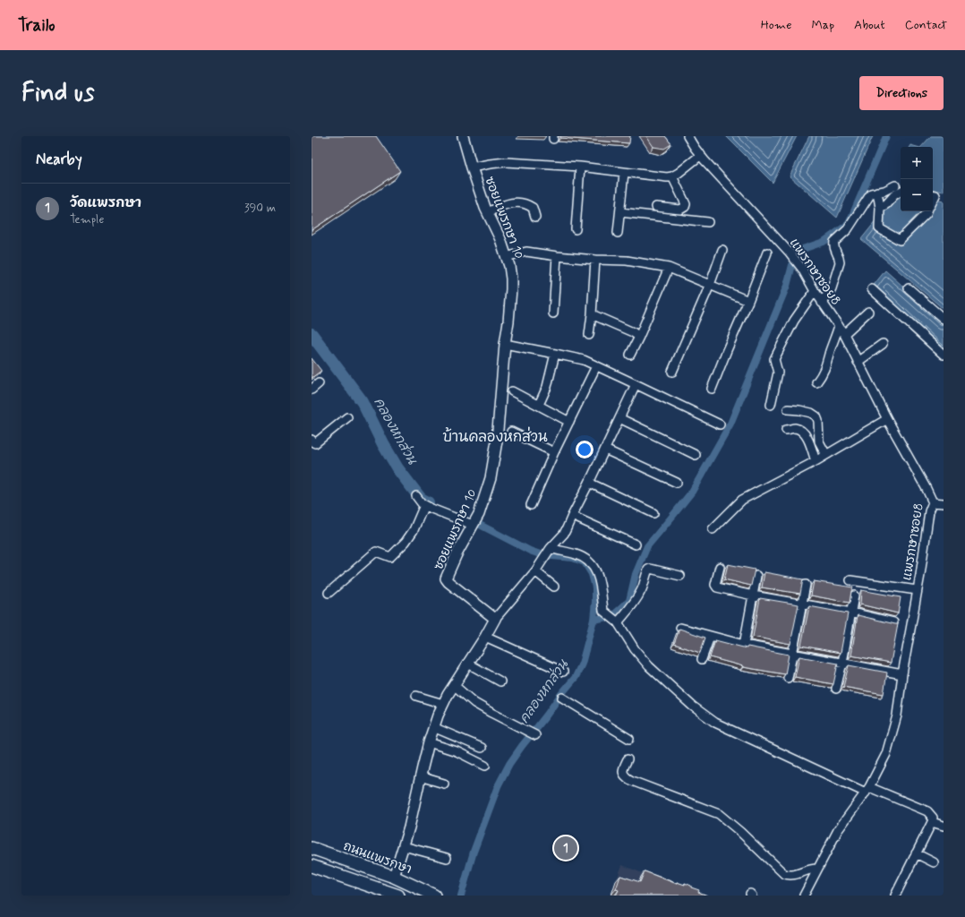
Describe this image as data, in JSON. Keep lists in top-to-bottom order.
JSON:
{
  "streets": {
    "main road": ["ถนนแพรกษา"],
    "street": ["ซอยแพรกษา 10", "แพรกษาซอย8"]
  },
  "districts": ["บ้านคลองหกส่วน"],
  "water": ["คลองหกส่วน"],
  "page": {
    "header": "Trailo",
    "nav": [
      "Home",
      "Map",
      "About",
      "Contact"
    ],
    "buttons": "Directions",
    "title": "Find us",
    "heading": "Nearby",
    "map_buttons": ["+", "−"],
    "list": [
      {
        "mark": "1",
        "name": "วัดแพรกษา",
        "note": "Temple",
        "value": "390 m"
      }
    ],
    "pins": "1"
  }
}
